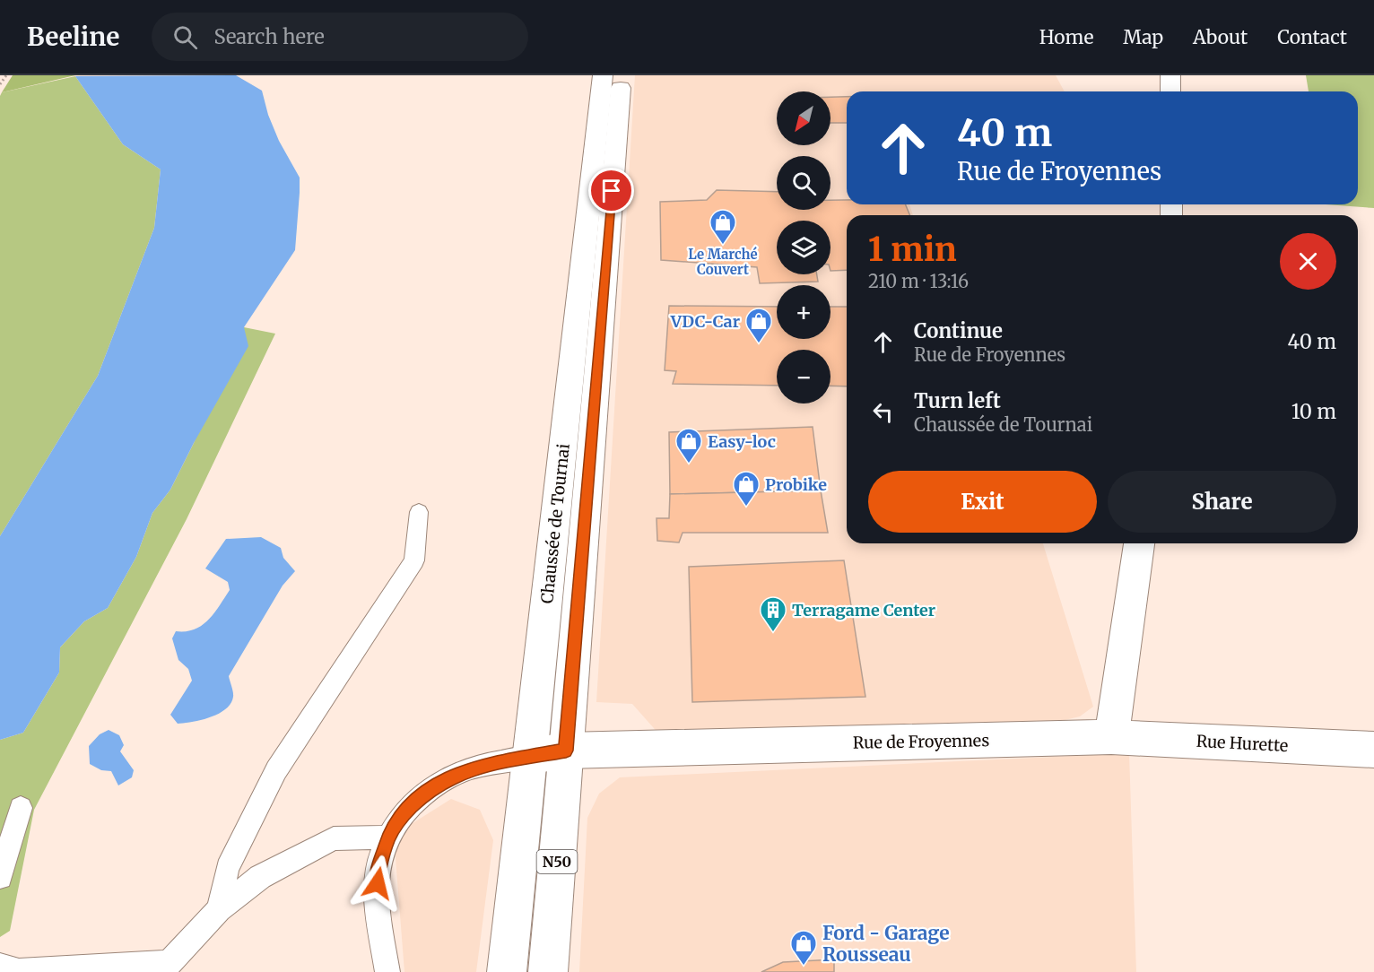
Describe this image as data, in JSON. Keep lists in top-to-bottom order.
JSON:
{
  "streets": {
    "main road": [
      "Chaussée de Tournai",
      "Rue de Froyennes",
      "Rue Hurette",
      "N50"
    ]
  },
  "crossings": [
    ["Chaussée de Tournai", "Rue de Froyennes"],
    ["Rue de Froyennes", "Rue Hurette"]
  ],
  "places": {
    "shop": [
      "Le Marché Couvert",
      "VDC-Car",
      "Easy-loc",
      "Probike",
      "Ford - Garage Rousseau"
    ],
    "building": ["Terragame Center"]
  },
  "north": "bottom left",
  "page": {
    "header": "Beeline",
    "search": "Search here",
    "nav": [
      "Home",
      "Map",
      "About",
      "Contact"
    ],
    "map_buttons": ["+", "−"],
    "turn": ["40 m", "Rue de Froyennes"],
    "heading": ["1 min", "210 m · 13:16"],
    "list": [
      {
        "name": "Continue",
        "note": "Rue de Froyennes",
        "value": "40 m"
      },
      {
        "name": "Turn left",
        "note": "Chaussée de Tournai",
        "value": "10 m"
      }
    ],
    "buttons": ["Exit", "Share"]
  }
}
